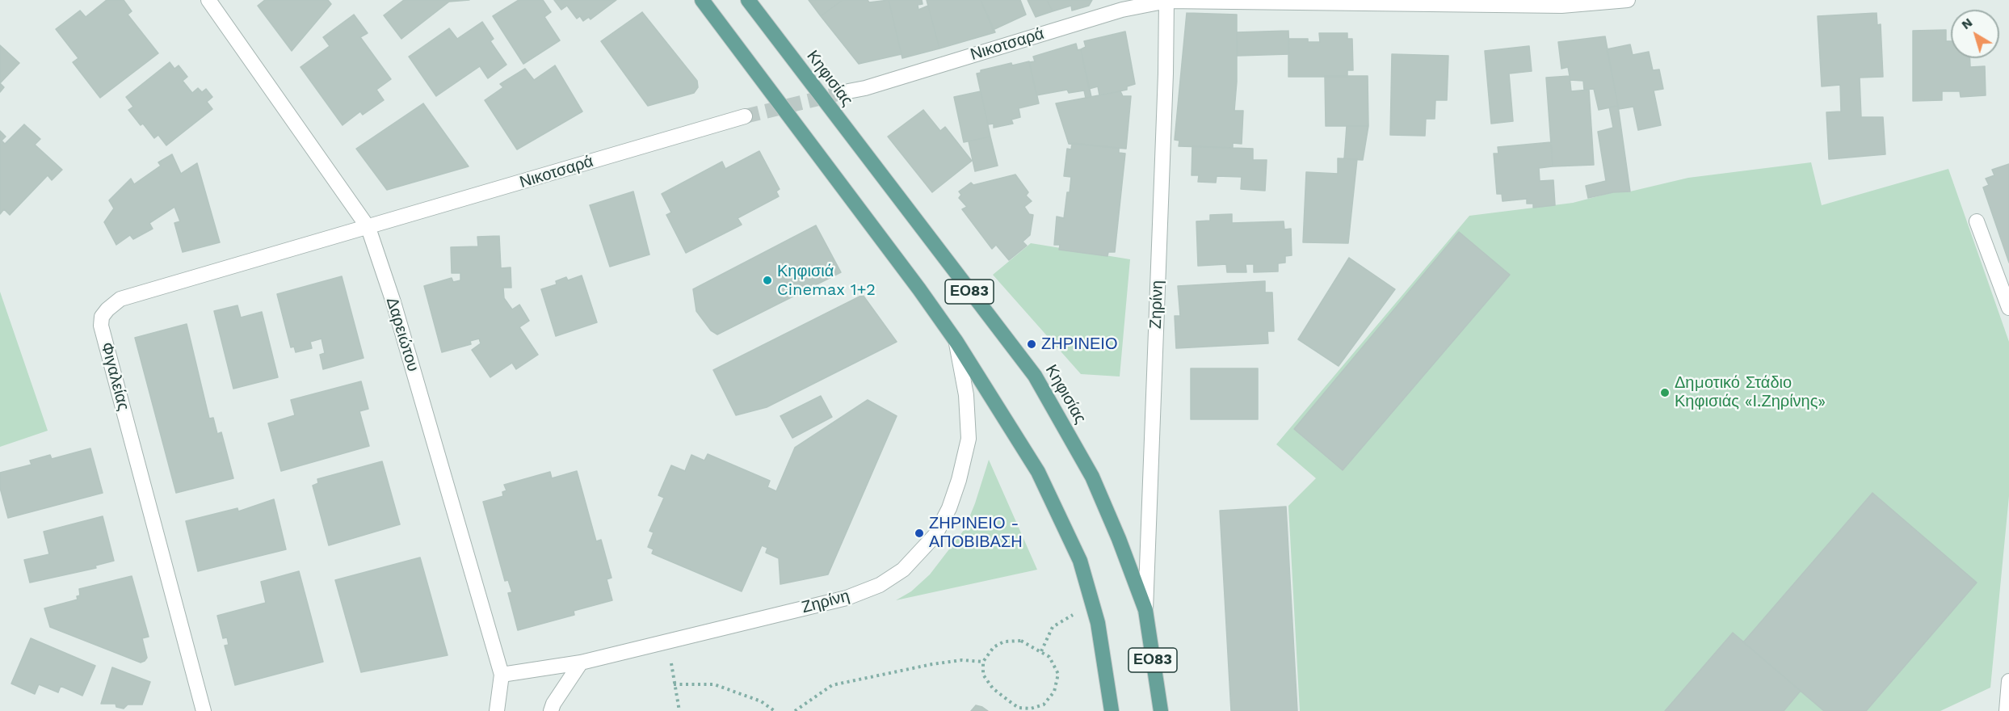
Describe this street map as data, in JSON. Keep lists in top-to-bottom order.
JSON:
{
  "streets": {
    "main road": ["Κηφισίας", "ΕΟ83"],
    "street": [
      "Νικοτσαρά",
      "Ζηρίνη",
      "Δαρειώτου",
      "Φιγαλείας"
    ]
  },
  "crossings": [
    ["Νικοτσαρά", "Ζηρίνη"],
    ["Νικοτσαρά", "Δαρειώτου"],
    ["Νικοτσαρά", "Φιγαλείας"],
    ["Κηφισίας", "Ζηρίνη"],
    ["ΕΟ83", "Ζηρίνη"],
    ["Ζηρίνη", "Δαρειώτου"],
    ["Δαρειώτου", "Φιγαλείας"]
  ],
  "places": [
    "Κηφισιά Cinemax 1+2",
    "ΖΗΡΙΝΕΙΟ",
    "Δημοτικό Στάδιο Κηφισιάς «Ι.Ζηρίνης»",
    "ΖΗΡΙΝΕΙΟ - ΑΠΟΒΙΒΑΣΗ"
  ],
  "north": "top left"
}
